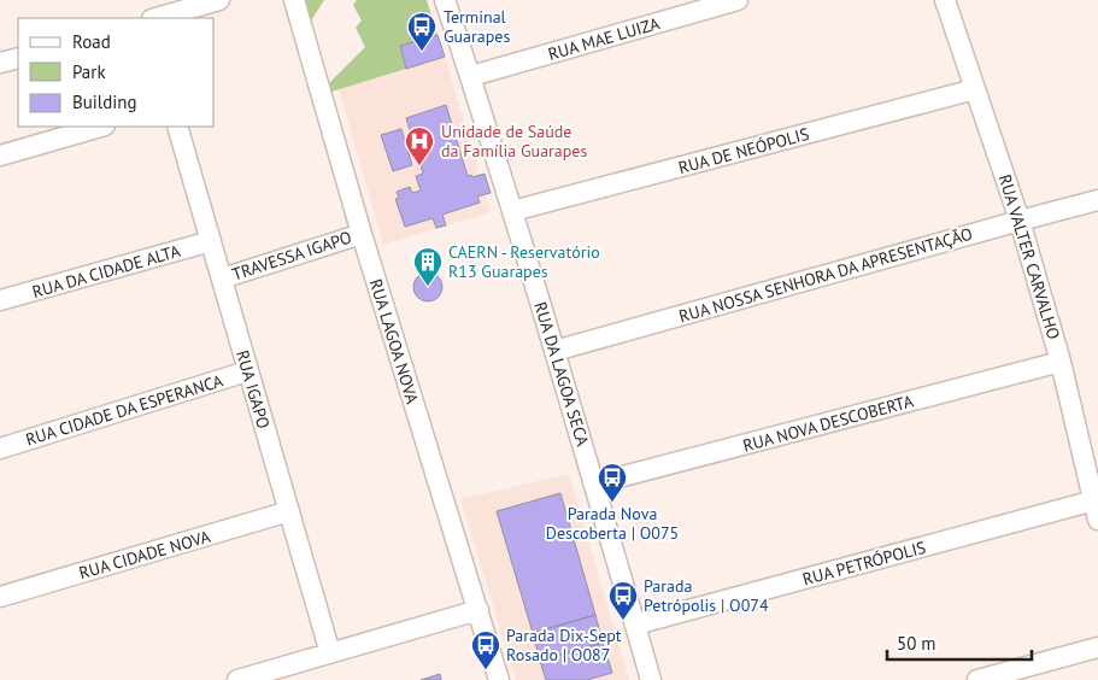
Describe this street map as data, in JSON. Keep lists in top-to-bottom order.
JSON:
{
  "streets": {
    "street": [
      "RUA MAE LUIZA",
      "RUA DE NEÓPOLIS",
      "TRAVESSA IGAPO",
      "RUA VALTER CARVALHO",
      "RUA DA CIDADE ALTA",
      "RUA NOSSA SENHORA DA APRESENTAÇÃO",
      "RUA LAGOA NOVA",
      "RUA DA LAGOA SECA",
      "RUA IGAPO",
      "RUA CIDADE DA ESPERANCA",
      "RUA NOVA DESCOBERTA",
      "RUA CIDADE NOVA",
      "RUA PETRÓPOLIS"
    ]
  },
  "crossings": [
    ["RUA MAE LUIZA", "RUA DA LAGOA SECA"],
    ["RUA DE NEÓPOLIS", "RUA VALTER CARVALHO"],
    ["RUA DE NEÓPOLIS", "RUA DA LAGOA SECA"],
    ["TRAVESSA IGAPO", "RUA LAGOA NOVA"],
    ["TRAVESSA IGAPO", "RUA IGAPO"],
    ["RUA VALTER CARVALHO", "RUA NOSSA SENHORA DA APRESENTAÇÃO"],
    ["RUA VALTER CARVALHO", "RUA NOVA DESCOBERTA"],
    ["RUA VALTER CARVALHO", "RUA PETRÓPOLIS"],
    ["RUA DA CIDADE ALTA", "RUA IGAPO"],
    ["RUA NOSSA SENHORA DA APRESENTAÇÃO", "RUA DA LAGOA SECA"],
    ["RUA DA LAGOA SECA", "RUA NOVA DESCOBERTA"],
    ["RUA DA LAGOA SECA", "RUA PETRÓPOLIS"],
    ["RUA IGAPO", "RUA CIDADE DA ESPERANCA"],
    ["RUA IGAPO", "RUA CIDADE NOVA"]
  ],
  "places": {
    "bus stop": [
      "Terminal Guarapes",
      "Parada Nova Descoberta | O075",
      "Parada Petrópolis | O074",
      "Parada Dix-Sept Rosado | O087"
    ],
    "hospital": ["Unidade de Saúde da Família Guarapes"],
    "building": ["CAERN - Reservatório R13 Guarapes"]
  },
  "legend": ["Road", "Park", "Building"],
  "scale_bar": "50 m"
}
